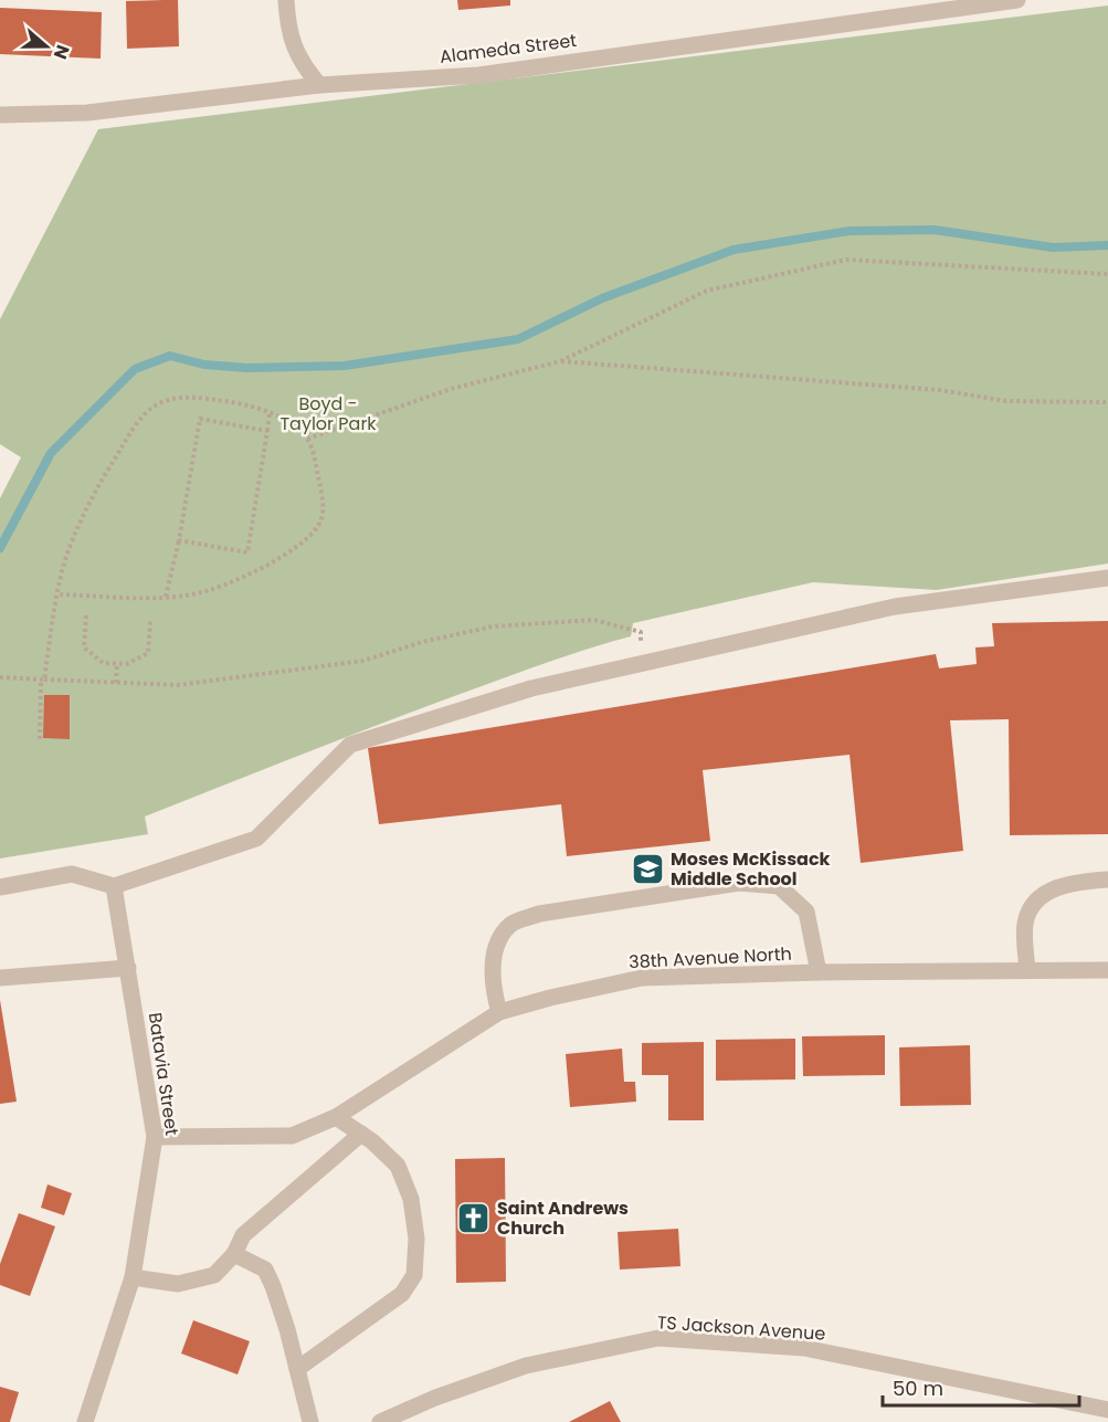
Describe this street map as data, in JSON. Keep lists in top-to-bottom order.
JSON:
{
  "streets": {
    "street": [
      "Alameda Street",
      "38th Avenue North",
      "Batavia Street",
      "TS Jackson Avenue"
    ]
  },
  "crossings": [
    ["38th Avenue North", "Batavia Street"]
  ],
  "parks": ["Boyd - Taylor Park"],
  "places": {
    "school or university": ["Moses McKissack Middle School"],
    "church": ["Saint Andrews Church"]
  },
  "scale_bar": "50 m",
  "north": "right"
}
